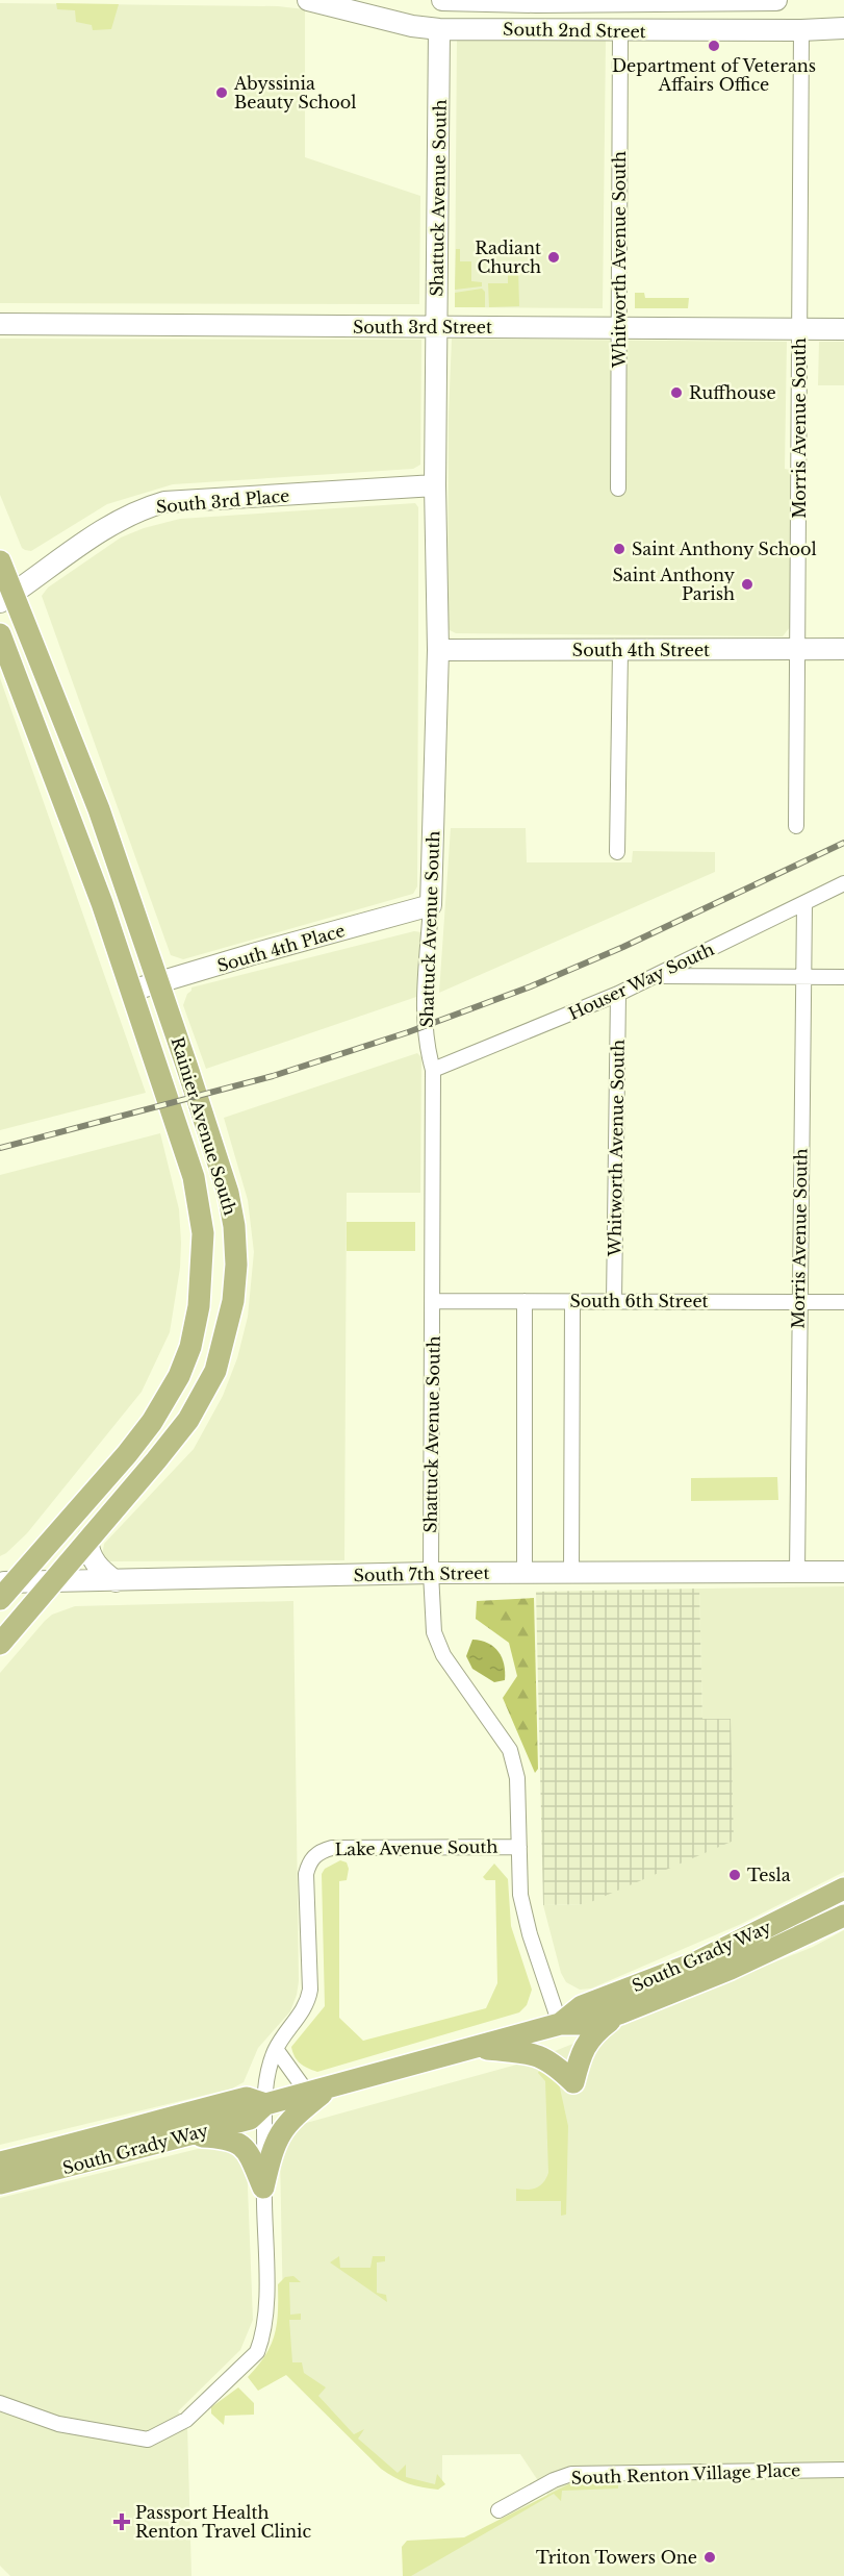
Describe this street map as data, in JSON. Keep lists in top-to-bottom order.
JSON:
{
  "streets": {
    "main road": ["Rainier Avenue South", "South Grady Way"],
    "street": [
      "South 2nd Street",
      "Shattuck Avenue South",
      "Whitworth Avenue South",
      "South 3rd Street",
      "Morris Avenue South",
      "South 3rd Place",
      "South 4th Street",
      "South 4th Place",
      "Houser Way South",
      "South 6th Street",
      "South 7th Street",
      "Lake Avenue South",
      "South Renton Village Place"
    ]
  },
  "crossings": [
    ["South 2nd Street", "Shattuck Avenue South"],
    ["South 2nd Street", "Whitworth Avenue South"],
    ["South 2nd Street", "Morris Avenue South"],
    ["Shattuck Avenue South", "South 3rd Street"],
    ["Shattuck Avenue South", "South 3rd Place"],
    ["Shattuck Avenue South", "South 4th Street"],
    ["Shattuck Avenue South", "South 4th Place"],
    ["Shattuck Avenue South", "Houser Way South"],
    ["Shattuck Avenue South", "South 6th Street"],
    ["Shattuck Avenue South", "South 7th Street"],
    ["Shattuck Avenue South", "Lake Avenue South"],
    ["Shattuck Avenue South", "South Grady Way"],
    ["Whitworth Avenue South", "South 3rd Street"],
    ["Whitworth Avenue South", "Houser Way South"],
    ["Whitworth Avenue South", "South 6th Street"],
    ["South 3rd Street", "Morris Avenue South"],
    ["Morris Avenue South", "South 4th Street"],
    ["Morris Avenue South", "Houser Way South"],
    ["Morris Avenue South", "South 6th Street"],
    ["Morris Avenue South", "South 7th Street"],
    ["South 3rd Place", "Rainier Avenue South"],
    ["South 4th Place", "Rainier Avenue South"],
    ["Rainier Avenue South", "South 7th Street"],
    ["Lake Avenue South", "South Grady Way"]
  ],
  "places": {
    "other": [
      "Department of Veterans Affairs Office",
      "Abyssinia Beauty School",
      "Radiant Church",
      "Ruffhouse",
      "Saint Anthony School",
      "Saint Anthony Parish",
      "Tesla",
      "Triton Towers One"
    ],
    "health": ["Passport Health Renton Travel Clinic"]
  }
}
